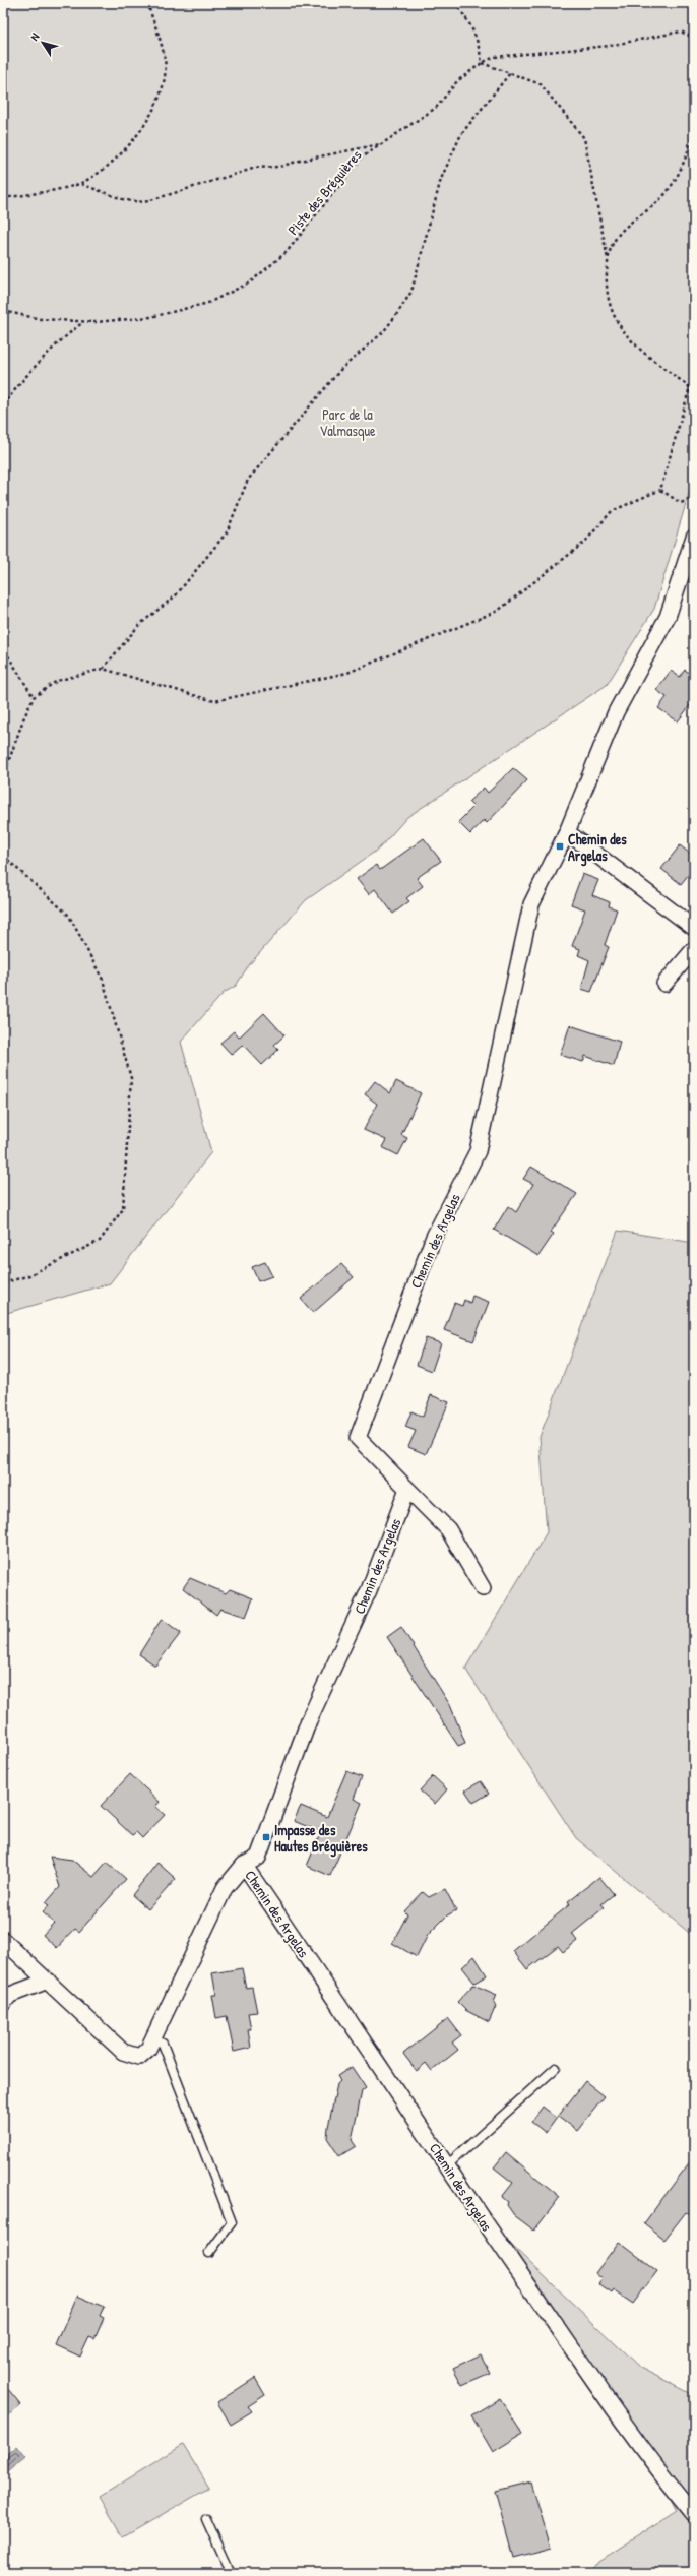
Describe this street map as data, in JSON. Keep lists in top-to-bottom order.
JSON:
{
  "streets": {
    "street": ["Chemin des Argelas"],
    "path": ["Piste des Bréguières"]
  },
  "parks": ["Parc de la Valmasque"],
  "places": {
    "transit": ["Chemin des Argelas", "Impasse des Hautes Bréguières"]
  },
  "north": "top left"
}
